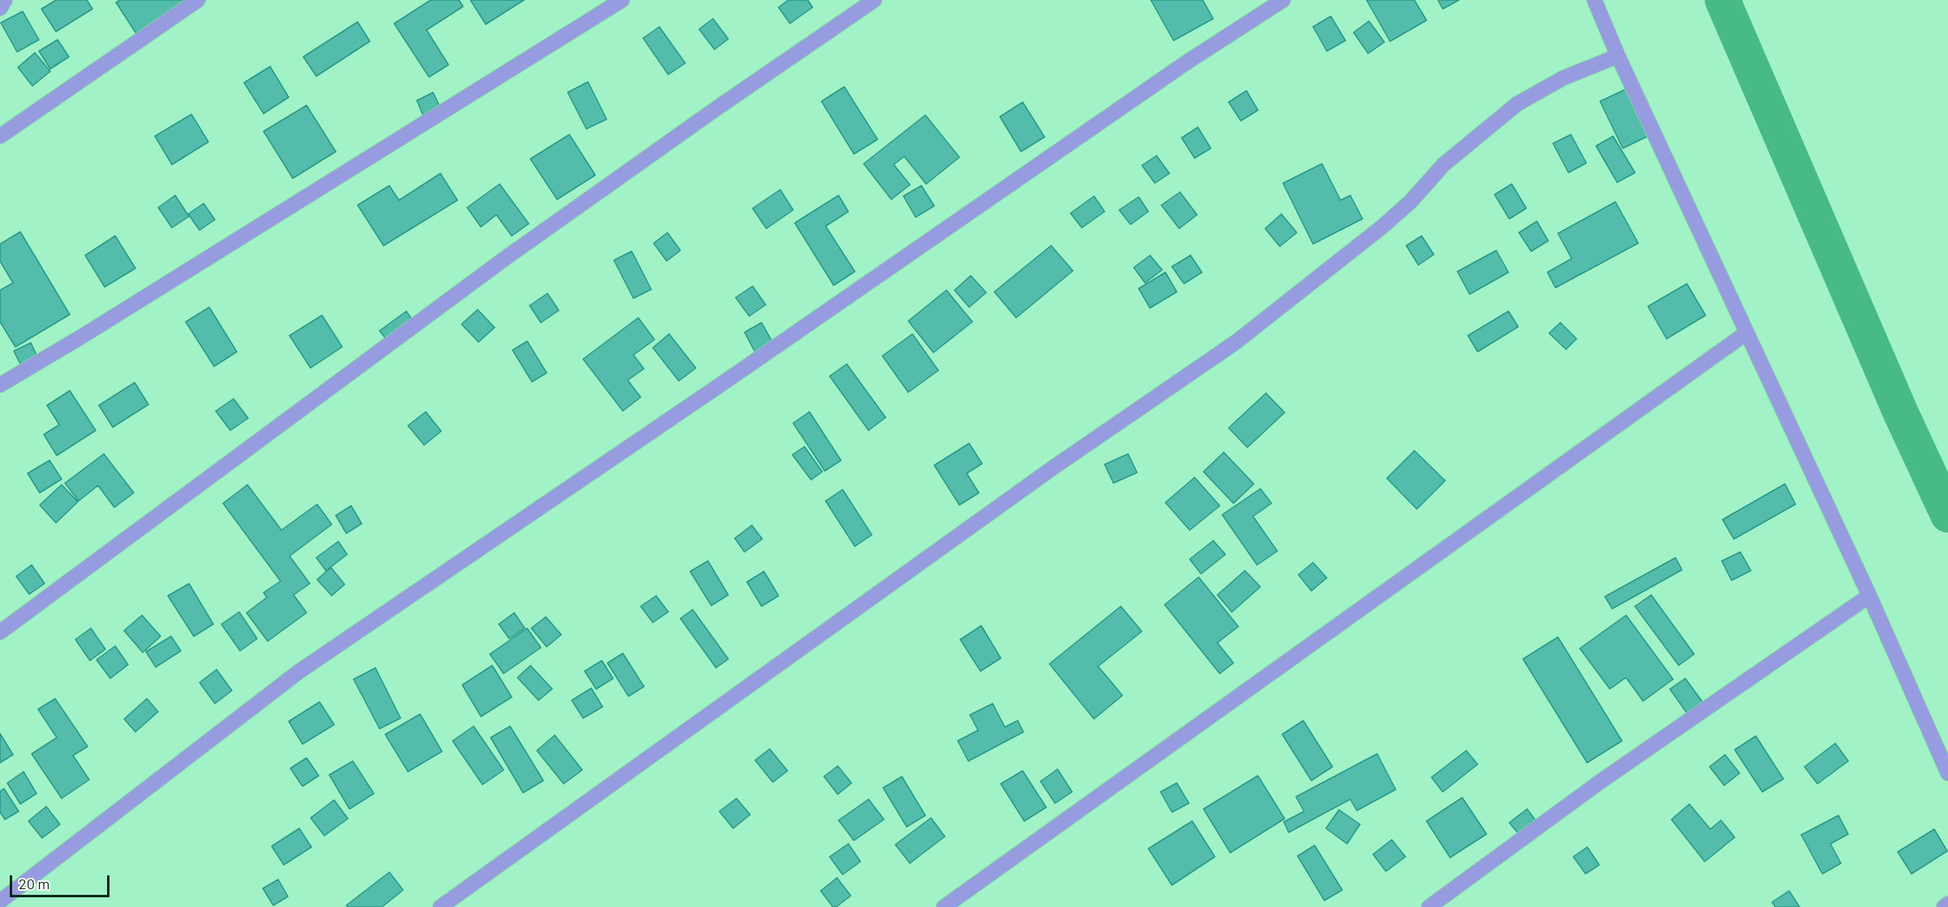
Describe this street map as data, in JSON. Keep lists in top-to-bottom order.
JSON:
{
  "scale_bar": "20 m"
}
